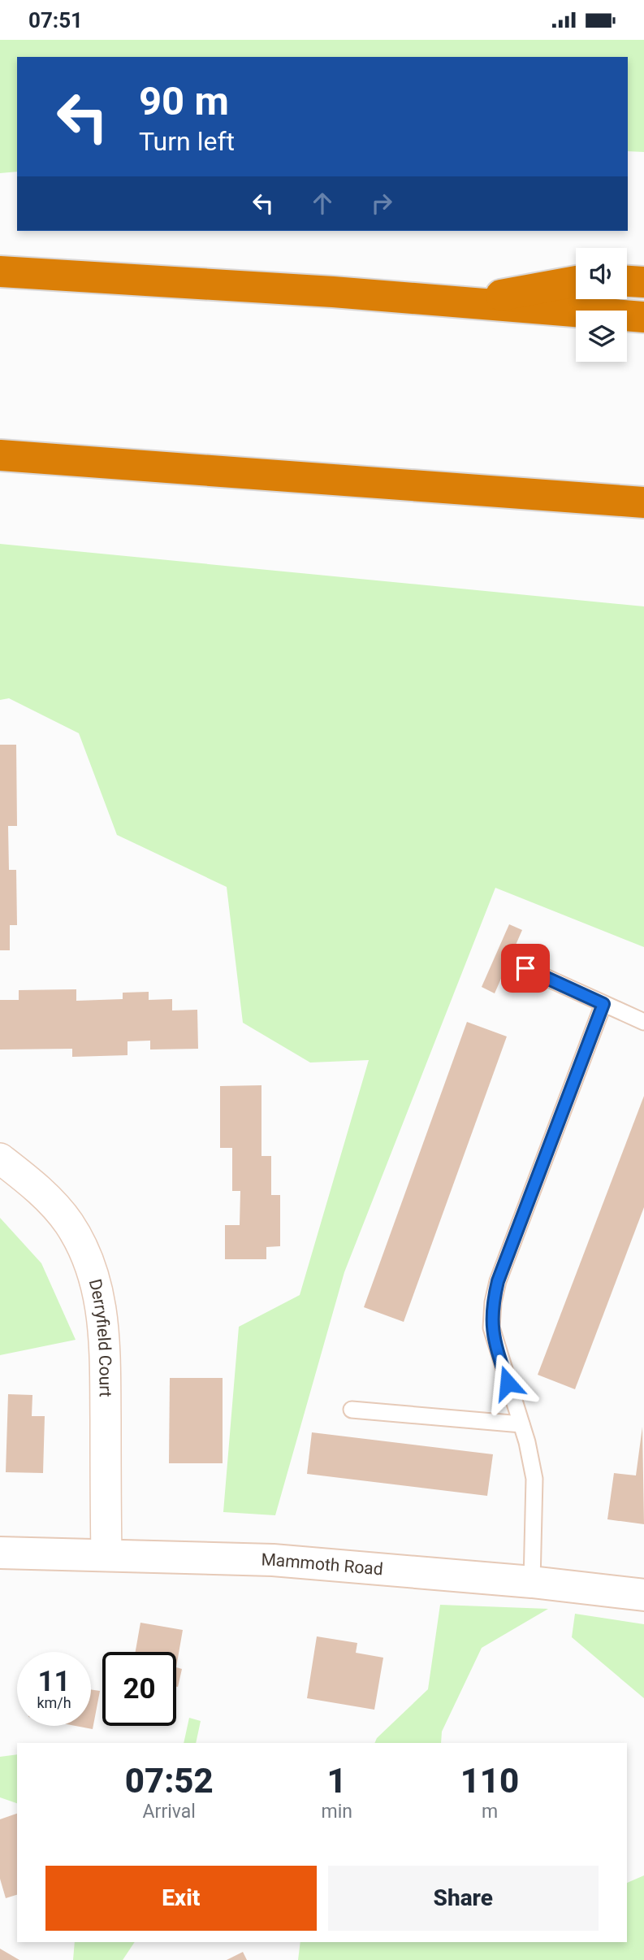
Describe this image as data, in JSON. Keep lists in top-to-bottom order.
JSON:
{
  "streets": {
    "main road": ["Mammoth Road"],
    "street": ["Derryfield Court"]
  },
  "crossings": [
    ["Derryfield Court", "Mammoth Road"]
  ],
  "page": {
    "status": "07:51",
    "turn": ["90 m", "Turn left"],
    "speed": "11 km/h",
    "limit": "20",
    "eta": [
      "07:52",
      "Arrival",
      "1",
      "min",
      "110",
      "m"
    ],
    "buttons": ["Exit", "Share"]
  }
}
